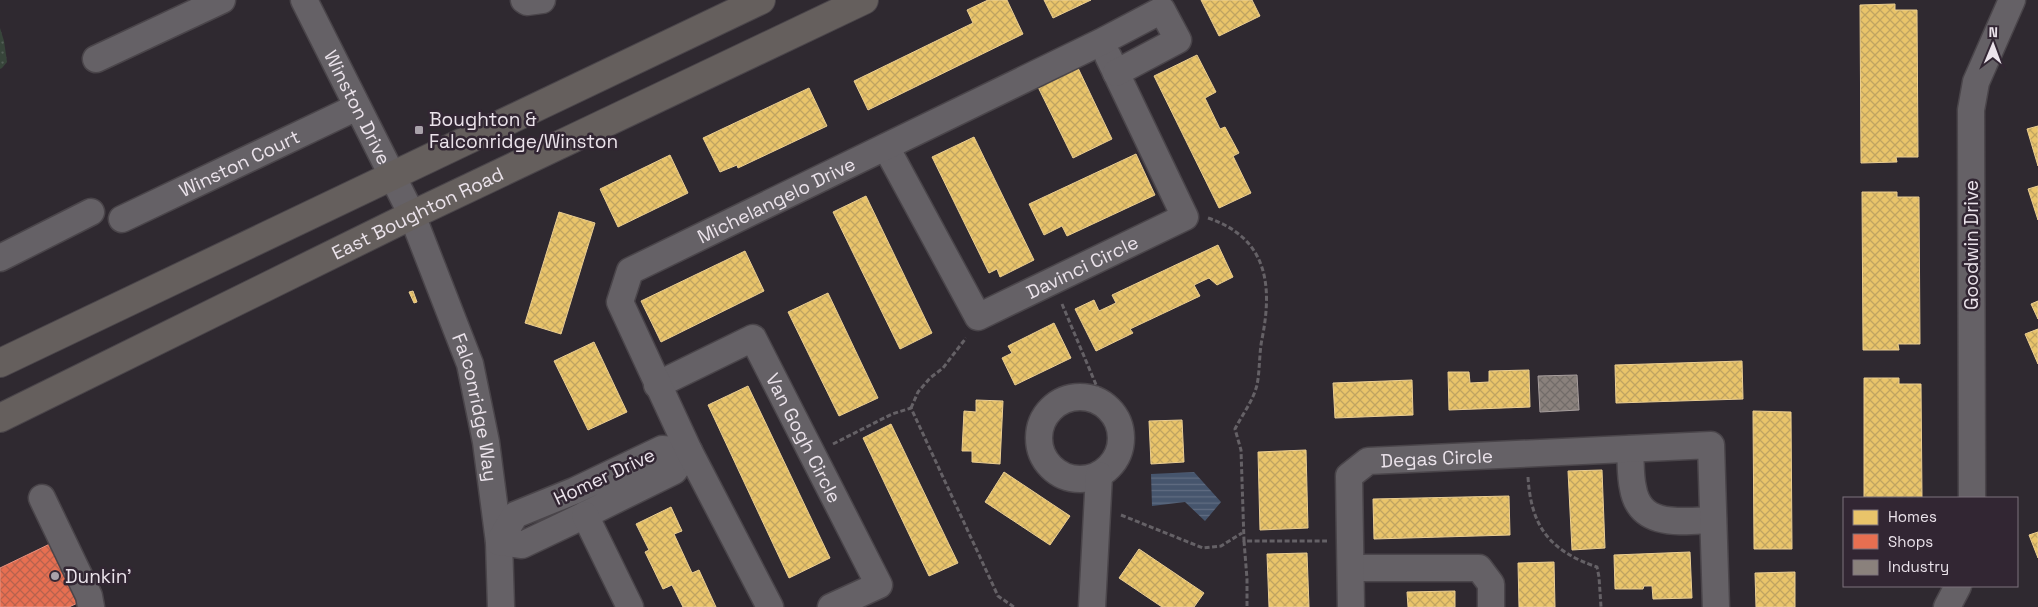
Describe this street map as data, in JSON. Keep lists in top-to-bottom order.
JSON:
{
  "streets": {
    "main road": ["East Boughton Road"],
    "street": [
      "Winston Drive",
      "Winston Court",
      "Michelangelo Drive",
      "Goodwin Drive",
      "Davinci Circle",
      "Falconridge Way",
      "Van Gogh Circle",
      "Degas Circle",
      "Homer Drive"
    ]
  },
  "crossings": [
    ["Winston Drive", "Winston Court"],
    ["Winston Drive", "East Boughton Road"],
    ["Winston Drive", "Falconridge Way"],
    ["Michelangelo Drive", "Van Gogh Circle"],
    ["Michelangelo Drive", "Homer Drive"],
    ["East Boughton Road", "Falconridge Way"],
    ["Falconridge Way", "Homer Drive"]
  ],
  "places": {
    "transit": ["Boughton & Falconridge/Winston"],
    "other": ["Dunkin'"]
  },
  "legend": ["Homes", "Shops", "Industry"],
  "north": "top"
}
